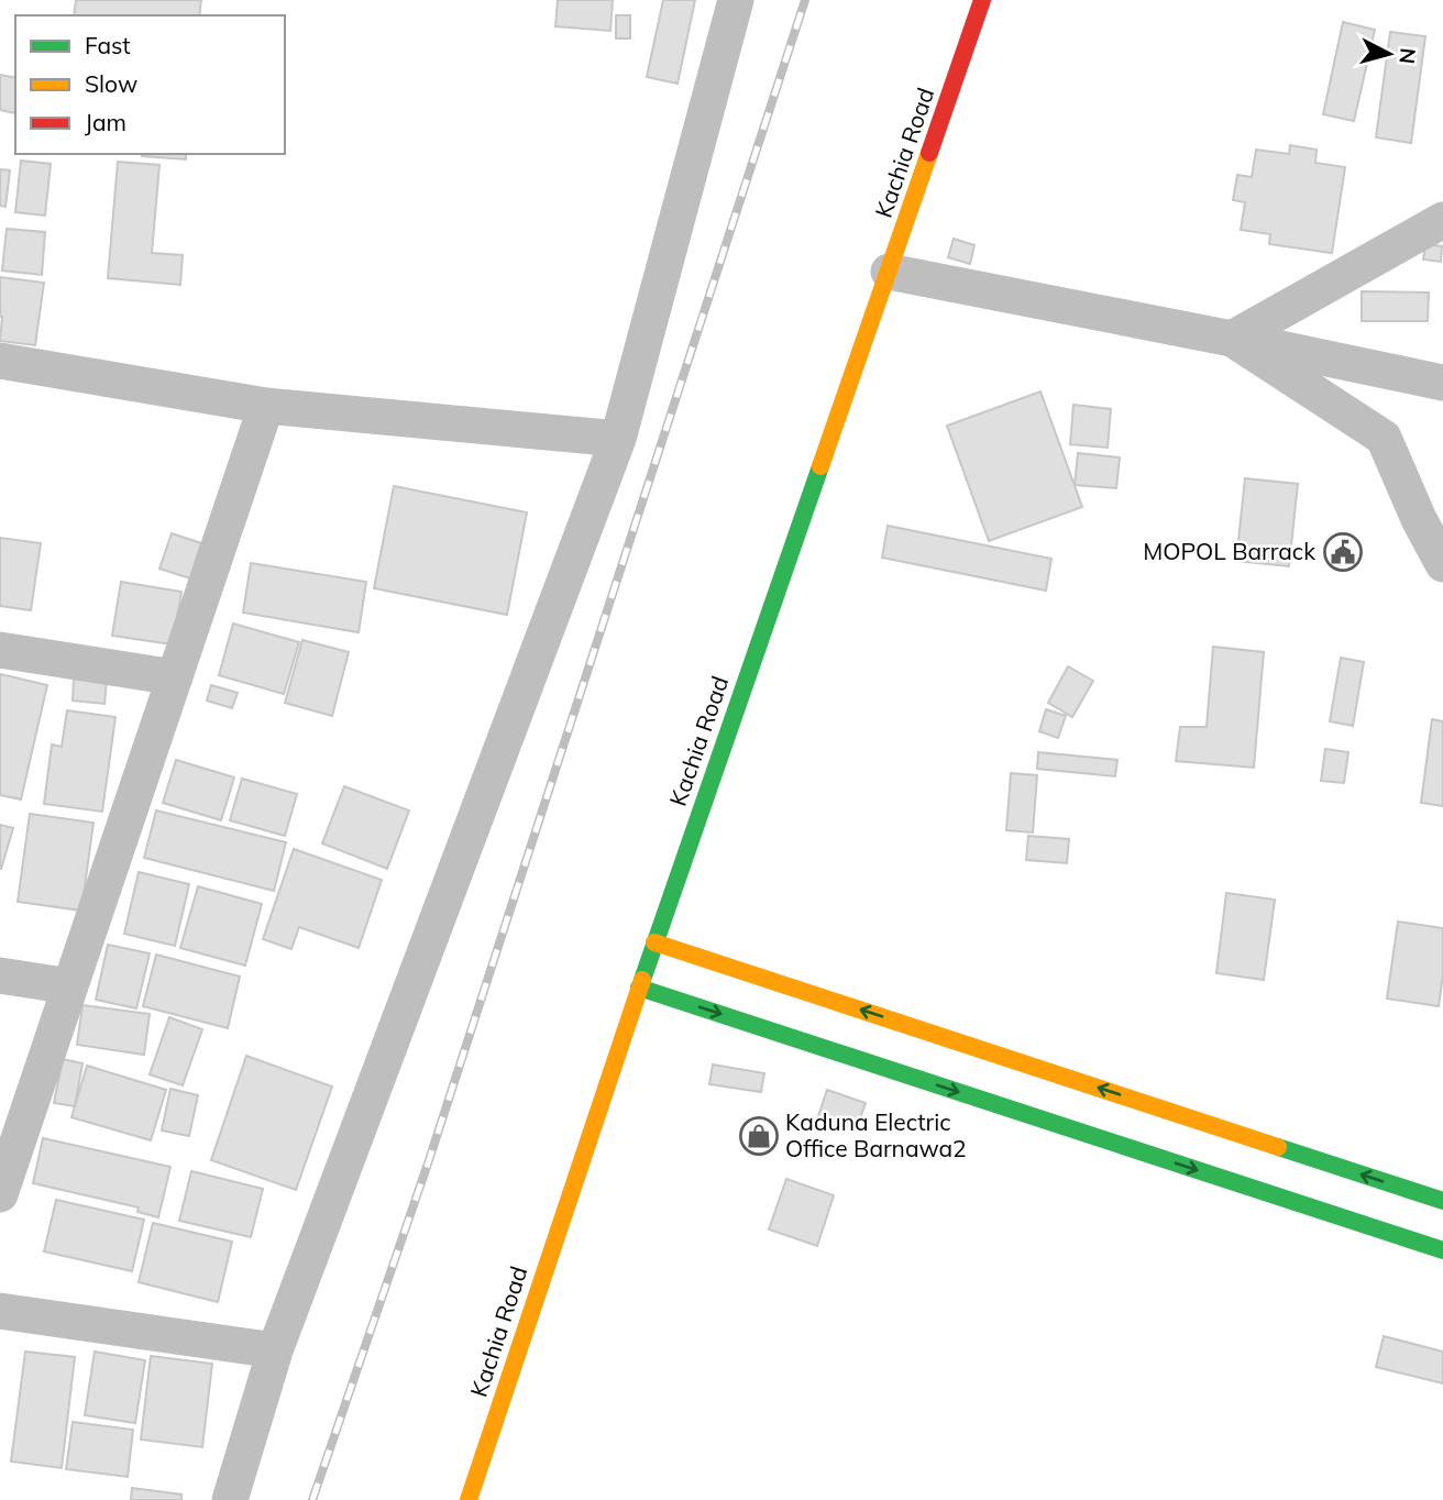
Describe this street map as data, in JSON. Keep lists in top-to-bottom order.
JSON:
{
  "streets": {
    "street": ["Kachia Road"]
  },
  "places": {
    "public building": ["MOPOL Barrack"],
    "shop": ["Kaduna Electric Office Barnawa2"]
  },
  "legend": ["Fast", "Slow", "Jam"],
  "north": "right"
}
